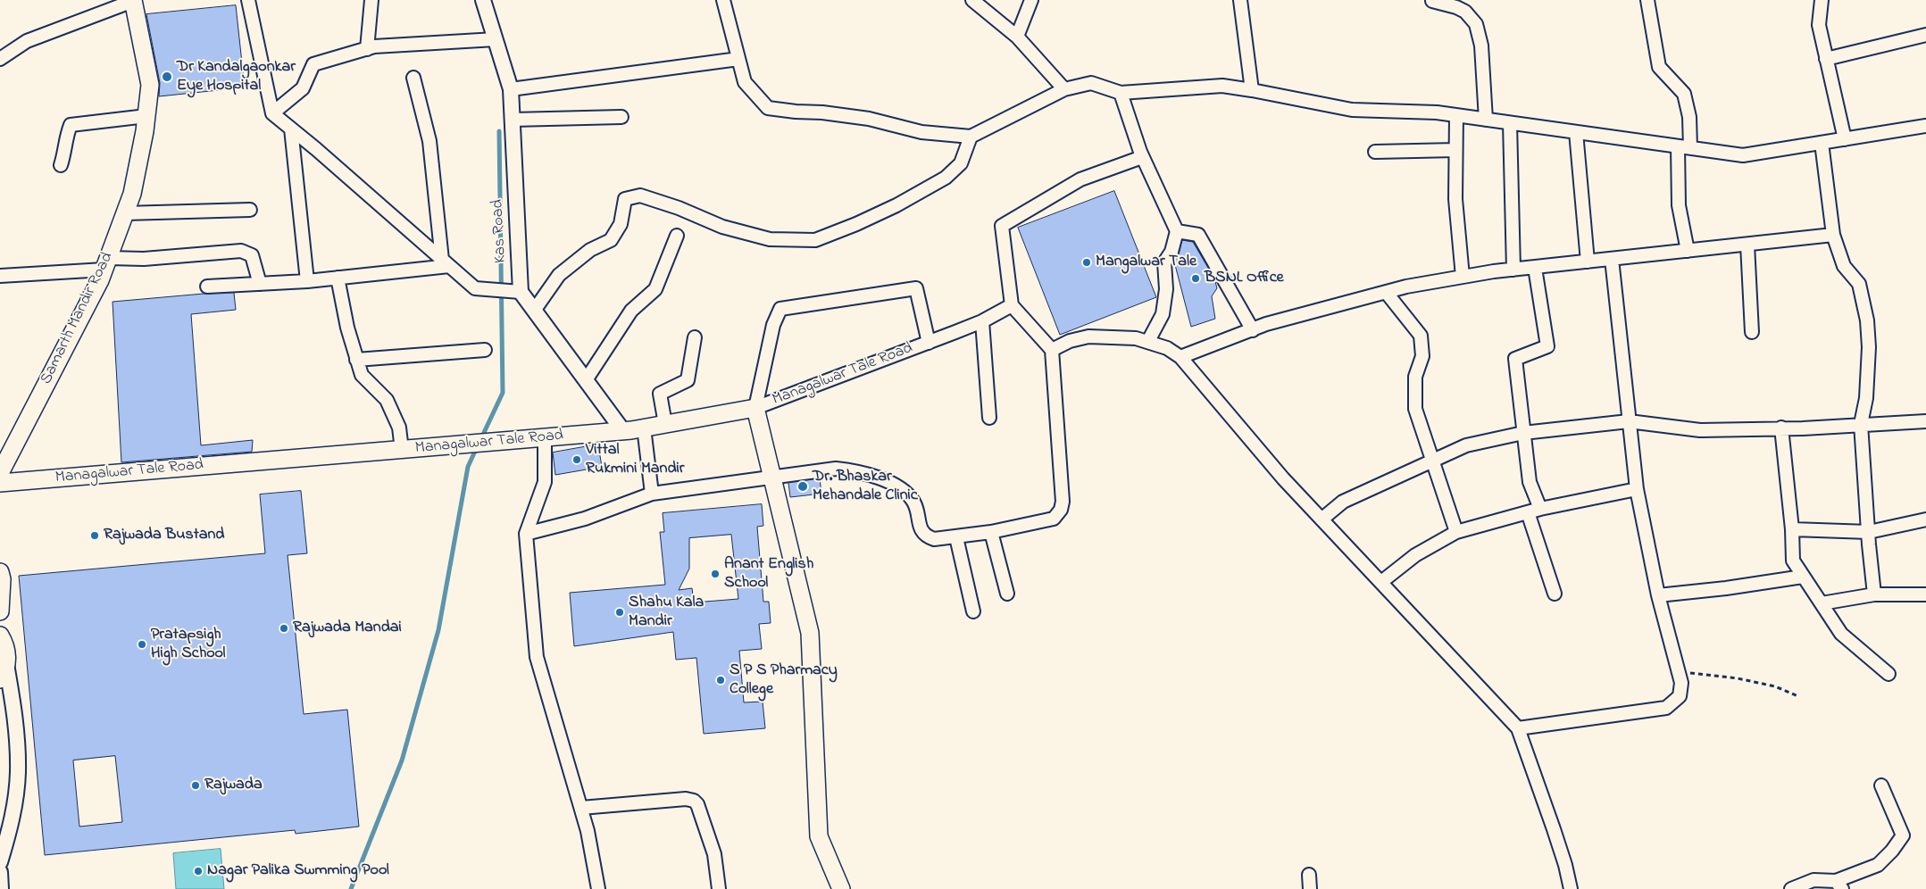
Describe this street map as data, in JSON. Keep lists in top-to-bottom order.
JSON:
{
  "streets": {
    "main road": ["Samarth Mandir Road", "Managalwar Tale Road"],
    "street": ["Kas Road"]
  },
  "crossings": [
    ["Samarth Mandir Road", "Managalwar Tale Road"]
  ],
  "places": [
    "Dr Kandalgaonkar Eye Hospital",
    "Mangalwar Tale",
    "BSNL Office",
    "Vittal Rukmini Mandir",
    "Dr. Bhaskar Mehandale Clinic",
    "Rajwada Bustand",
    "Anant English School",
    "Shahu Kala Mandir",
    "Rajwada Mandai",
    "Pratapsigh High School",
    "S P S Pharmacy College",
    "Rajwada",
    "Nagar Palika Swmming Pool"
  ]
}
